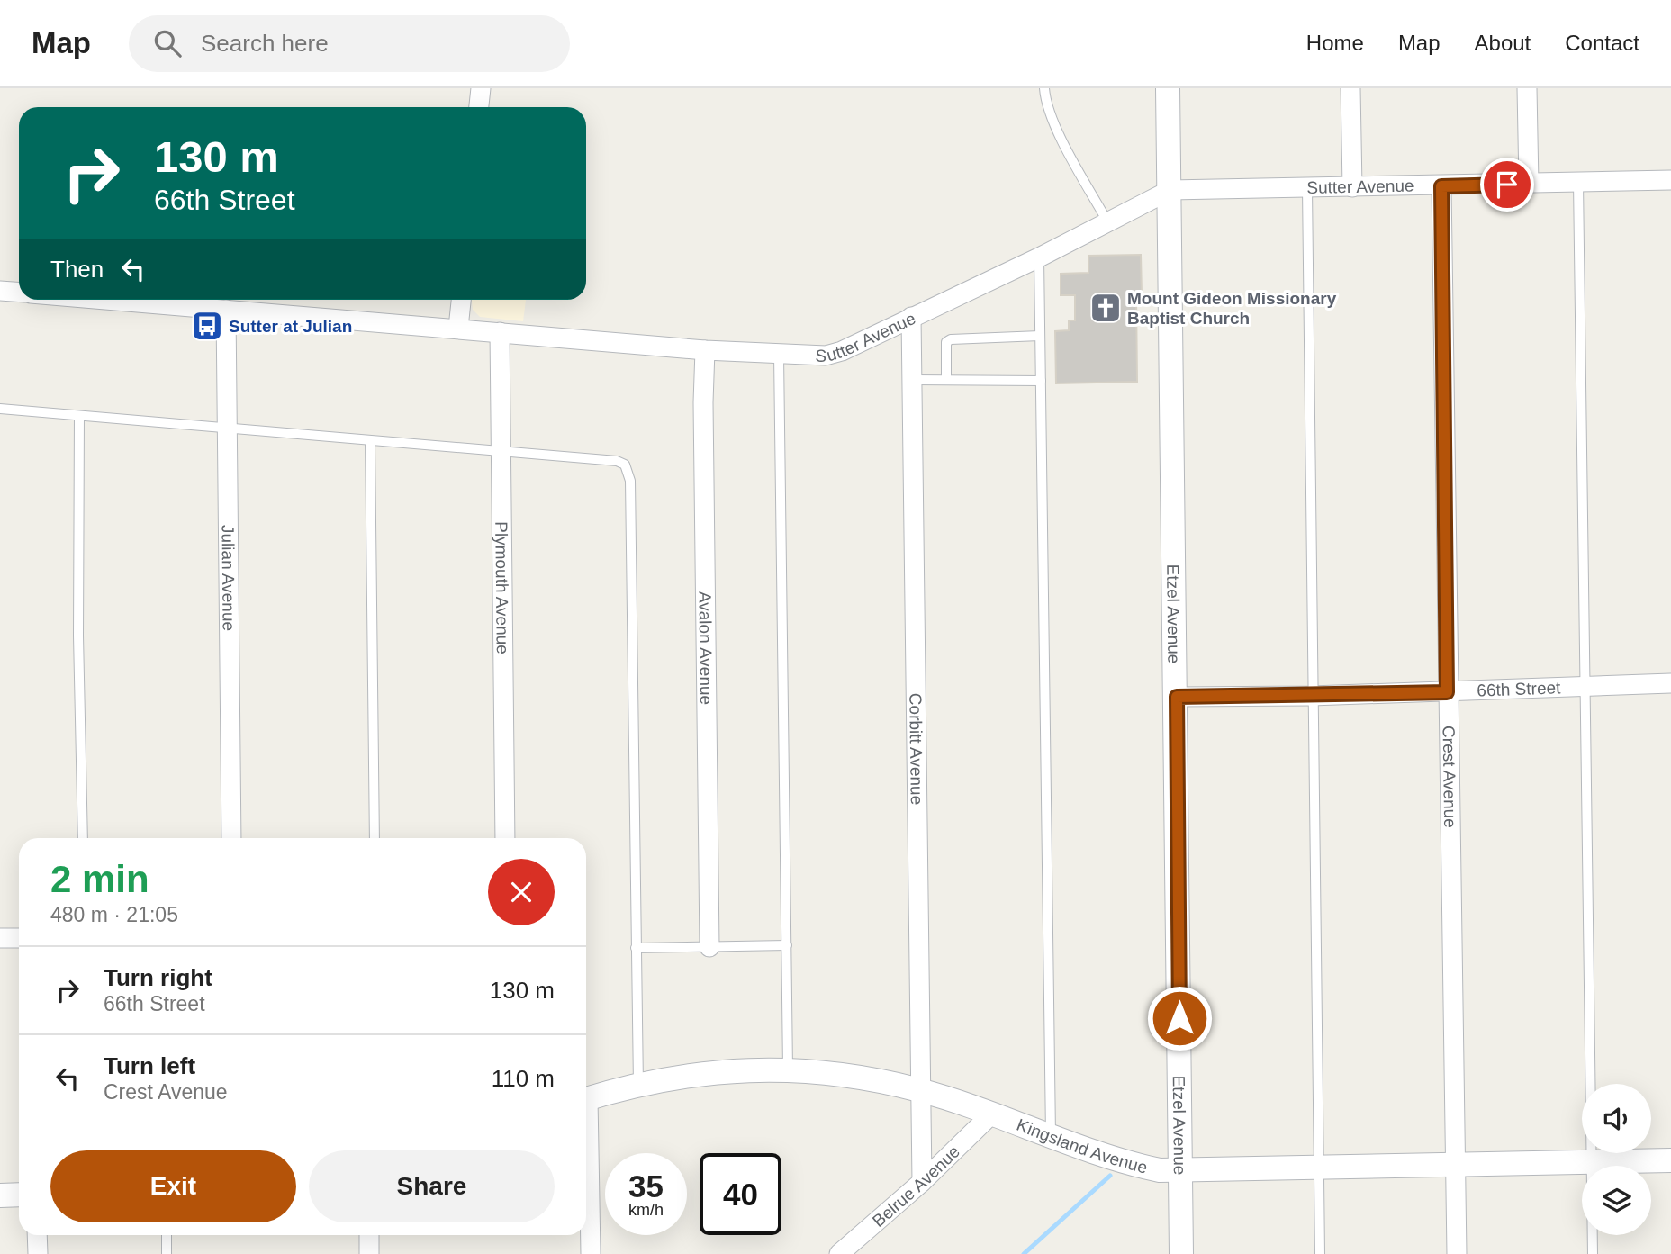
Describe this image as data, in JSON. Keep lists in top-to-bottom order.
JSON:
{
  "streets": {
    "street": [
      "Sutter Avenue",
      "Julian Avenue",
      "Plymouth Avenue",
      "Etzel Avenue",
      "Avalon Avenue",
      "66th Street",
      "Corbitt Avenue",
      "Crest Avenue",
      "Kingsland Avenue",
      "Belrue Avenue"
    ]
  },
  "crossings": [
    ["Sutter Avenue", "Julian Avenue"],
    ["Sutter Avenue", "Plymouth Avenue"],
    ["Sutter Avenue", "Etzel Avenue"],
    ["Sutter Avenue", "Avalon Avenue"],
    ["Sutter Avenue", "Corbitt Avenue"],
    ["Sutter Avenue", "Crest Avenue"],
    ["Etzel Avenue", "66th Street"],
    ["Etzel Avenue", "Kingsland Avenue"],
    ["66th Street", "Crest Avenue"],
    ["Corbitt Avenue", "Kingsland Avenue"],
    ["Corbitt Avenue", "Belrue Avenue"],
    ["Crest Avenue", "Kingsland Avenue"],
    ["Kingsland Avenue", "Belrue Avenue"]
  ],
  "places": {
    "church": ["Mount Gideon Missionary Baptist Church"],
    "bus stop": ["Sutter at Julian"]
  },
  "page": {
    "header": "Map",
    "search": "Search here",
    "nav": [
      "Home",
      "Map",
      "About",
      "Contact"
    ],
    "turn": ["130 m", "66th Street"],
    "then": "Then",
    "heading": ["2 min", "480 m · 21:05"],
    "list": [
      {
        "name": "Turn right",
        "note": "66th Street",
        "value": "130 m"
      },
      {
        "name": "Turn left",
        "note": "Crest Avenue",
        "value": "110 m"
      }
    ],
    "buttons": ["Exit", "Share"],
    "speed": "35 km/h",
    "limit": "40"
  }
}
